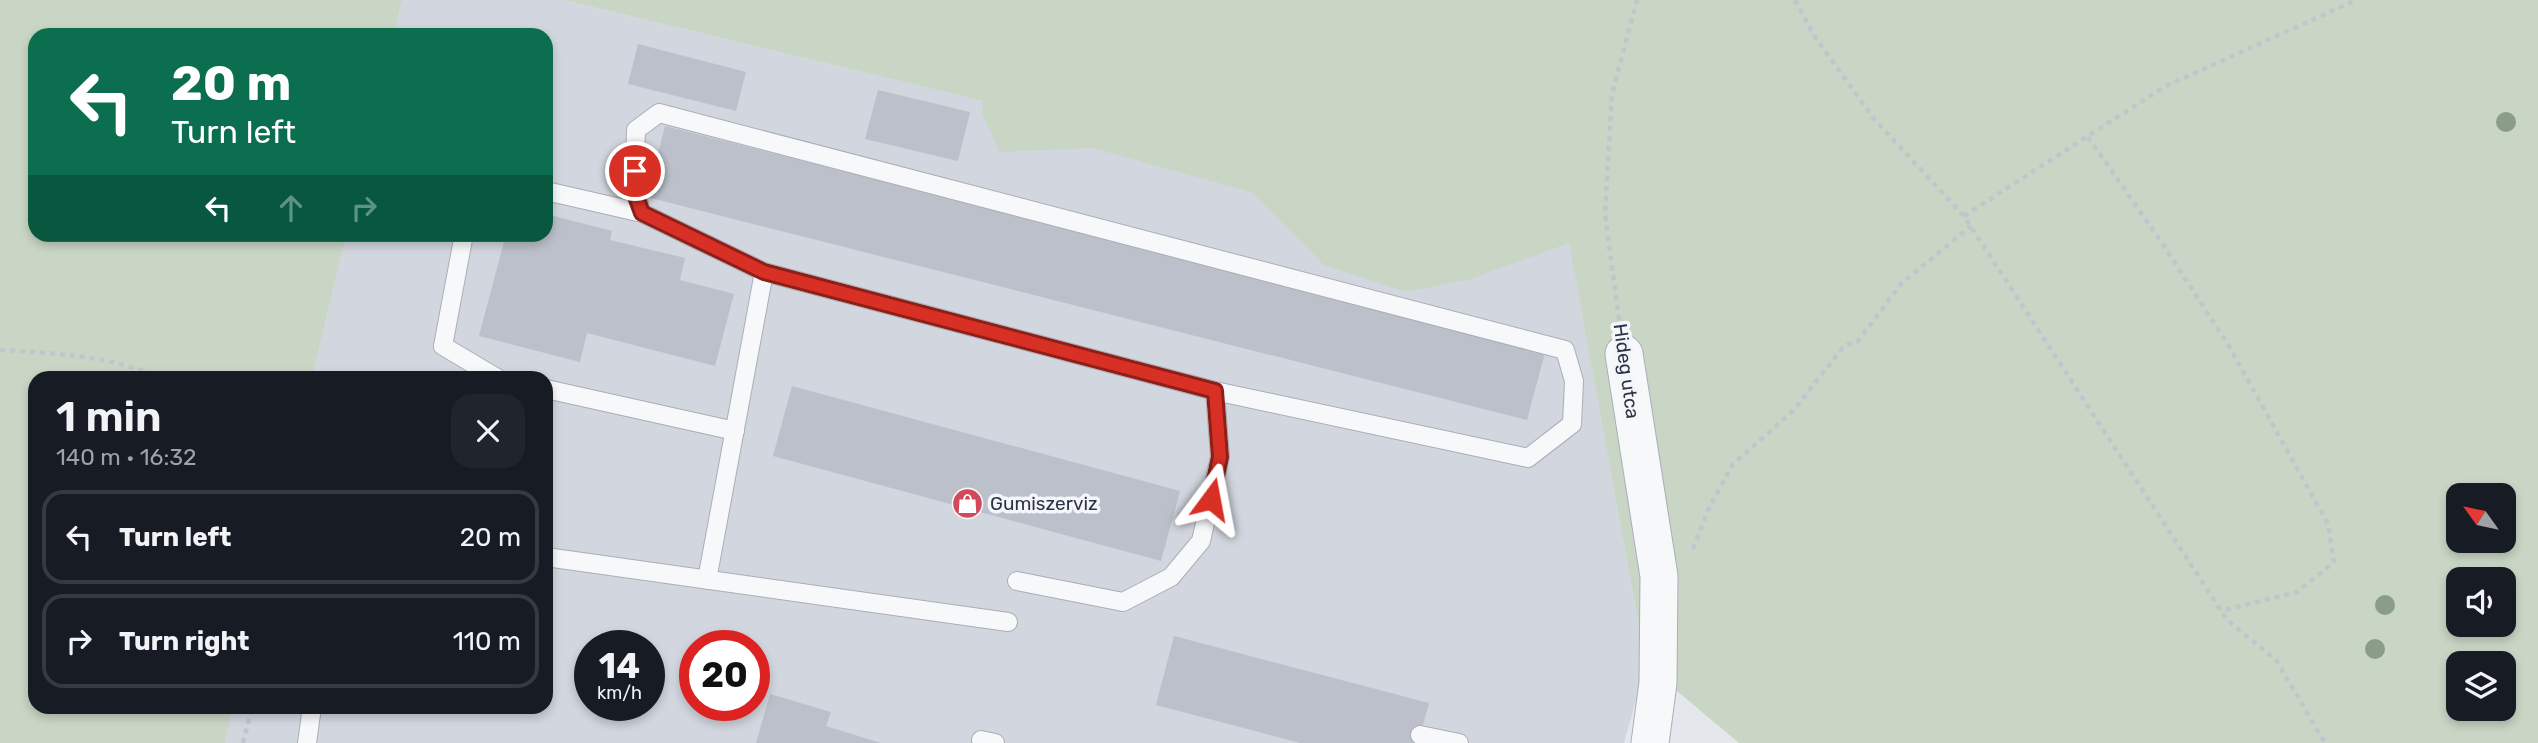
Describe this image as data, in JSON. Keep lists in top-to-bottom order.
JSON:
{
  "streets": {
    "street": ["Hideg utca"]
  },
  "places": {
    "shop": ["Gumiszerviz"]
  },
  "north": "top left",
  "page": {
    "turn": ["20 m", "Turn left"],
    "heading": ["1 min", "140 m · 16:32"],
    "list": [
      {
        "name": "Turn left",
        "value": "20 m"
      },
      {
        "name": "Turn right",
        "value": "110 m"
      }
    ],
    "speed": "14 km/h",
    "limit": "20"
  }
}
